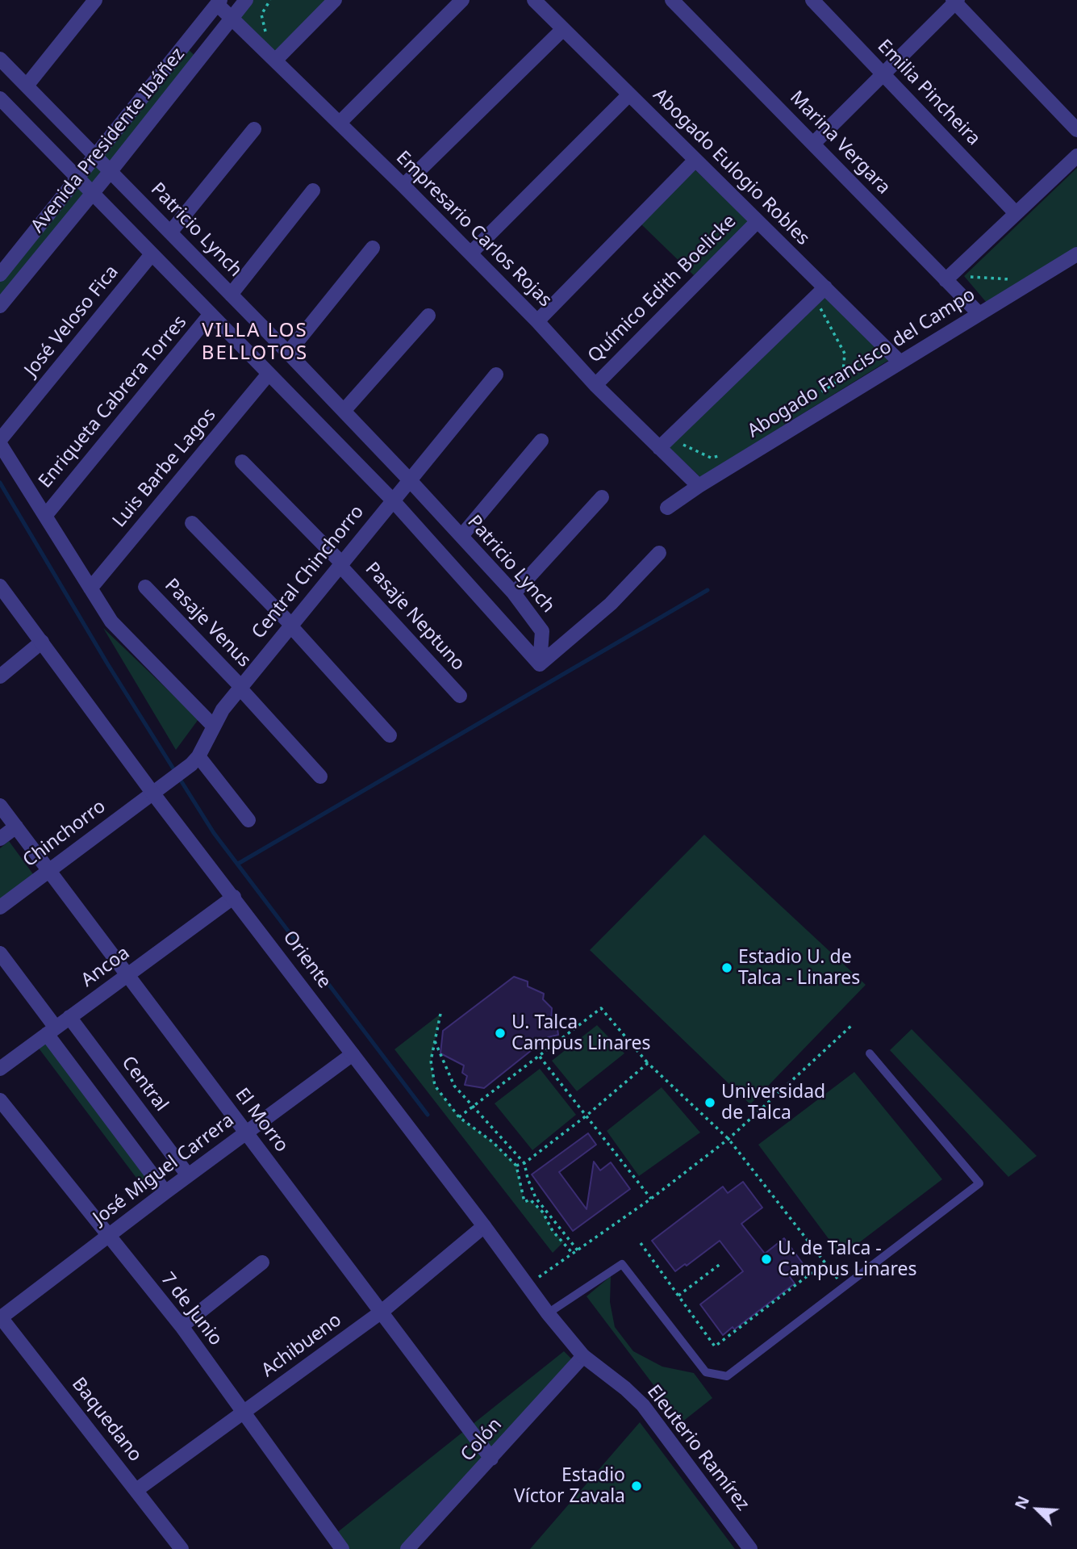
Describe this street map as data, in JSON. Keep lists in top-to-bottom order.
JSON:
{
  "streets": {
    "street": [
      "Emilia Pincheira",
      "Avenida Presidente Ibáñez",
      "Marina Vergara",
      "Abogado Eulogio Robles",
      "Empresario Carlos Rojas",
      "Patricio Lynch",
      "Químico Edith Boelicke",
      "José Veloso Fica",
      "Abogado Francisco del Campo",
      "Enriqueta Cabrera Torres",
      "Luis Barbe Lagos",
      "Central Chinchorro",
      "Pasaje Neptuno",
      "Pasaje Venus",
      "Chinchorro",
      "Oriente",
      "Ancoa",
      "Central",
      "El Morro",
      "José Miguel Carrera",
      "7 de Junio",
      "Achibueno",
      "Baquedano",
      "Colón",
      "Eleuterio Ramírez"
    ]
  },
  "crossings": [
    ["Avenida Presidente Ibáñez", "Empresario Carlos Rojas"],
    ["Avenida Presidente Ibáñez", "Patricio Lynch"],
    ["Marina Vergara", "Abogado Francisco del Campo"],
    ["Abogado Eulogio Robles", "Químico Edith Boelicke"],
    ["Abogado Eulogio Robles", "Abogado Francisco del Campo"],
    ["Empresario Carlos Rojas", "Químico Edith Boelicke"],
    ["Empresario Carlos Rojas", "Abogado Francisco del Campo"],
    ["Patricio Lynch", "Central Chinchorro"],
    ["Central Chinchorro", "Pasaje Neptuno"],
    ["Central Chinchorro", "Pasaje Venus"],
    ["Central Chinchorro", "Chinchorro"],
    ["Central Chinchorro", "Oriente"],
    ["Chinchorro", "Oriente"],
    ["Chinchorro", "El Morro"],
    ["Oriente", "Ancoa"],
    ["Oriente", "José Miguel Carrera"],
    ["Oriente", "Achibueno"],
    ["Oriente", "Colón"],
    ["Oriente", "Eleuterio Ramírez"],
    ["Ancoa", "Central"],
    ["Ancoa", "El Morro"],
    ["Central", "José Miguel Carrera"],
    ["El Morro", "José Miguel Carrera"],
    ["El Morro", "Achibueno"],
    ["El Morro", "Colón"],
    ["José Miguel Carrera", "7 de Junio"],
    ["José Miguel Carrera", "Baquedano"],
    ["7 de Junio", "Achibueno"],
    ["Achibueno", "Baquedano"],
    ["Colón", "Eleuterio Ramírez"]
  ],
  "districts": ["VILLA LOS BELLOTOS"],
  "places": [
    "Estadio U. de Talca - Linares",
    "U. Talca Campus Linares",
    "Universidad de Talca",
    "U. de Talca - Campus Linares",
    "Estadio Víctor Zavala"
  ],
  "north": "top left"
}
